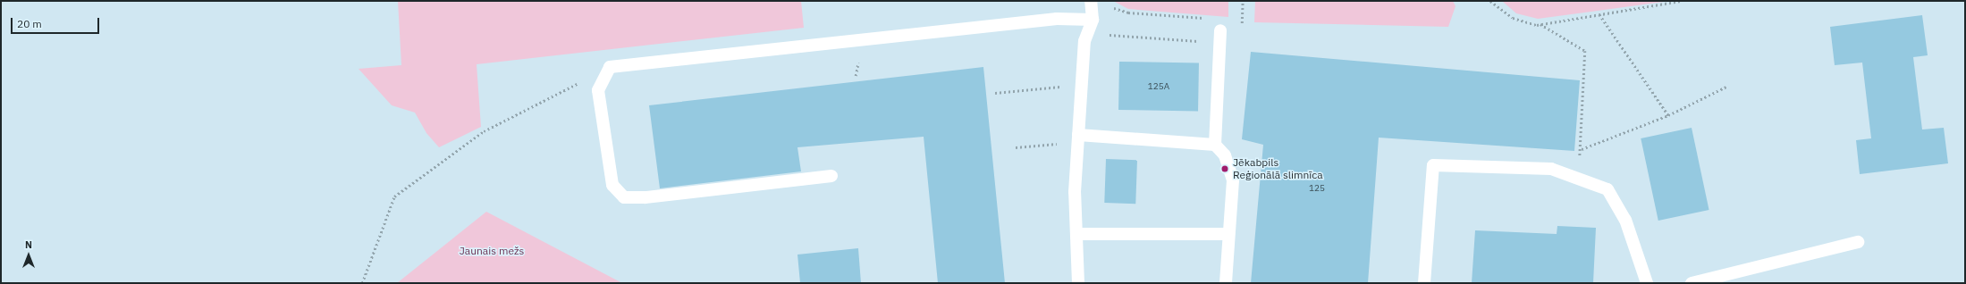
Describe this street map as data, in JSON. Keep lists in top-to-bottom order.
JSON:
{
  "parks": ["Jaunais mežs"],
  "places": ["Jēkabpils Reģionālā slimnīca"],
  "house_numbers": ["125A", "125"],
  "scale_bar": "20 m",
  "north": "top"
}
